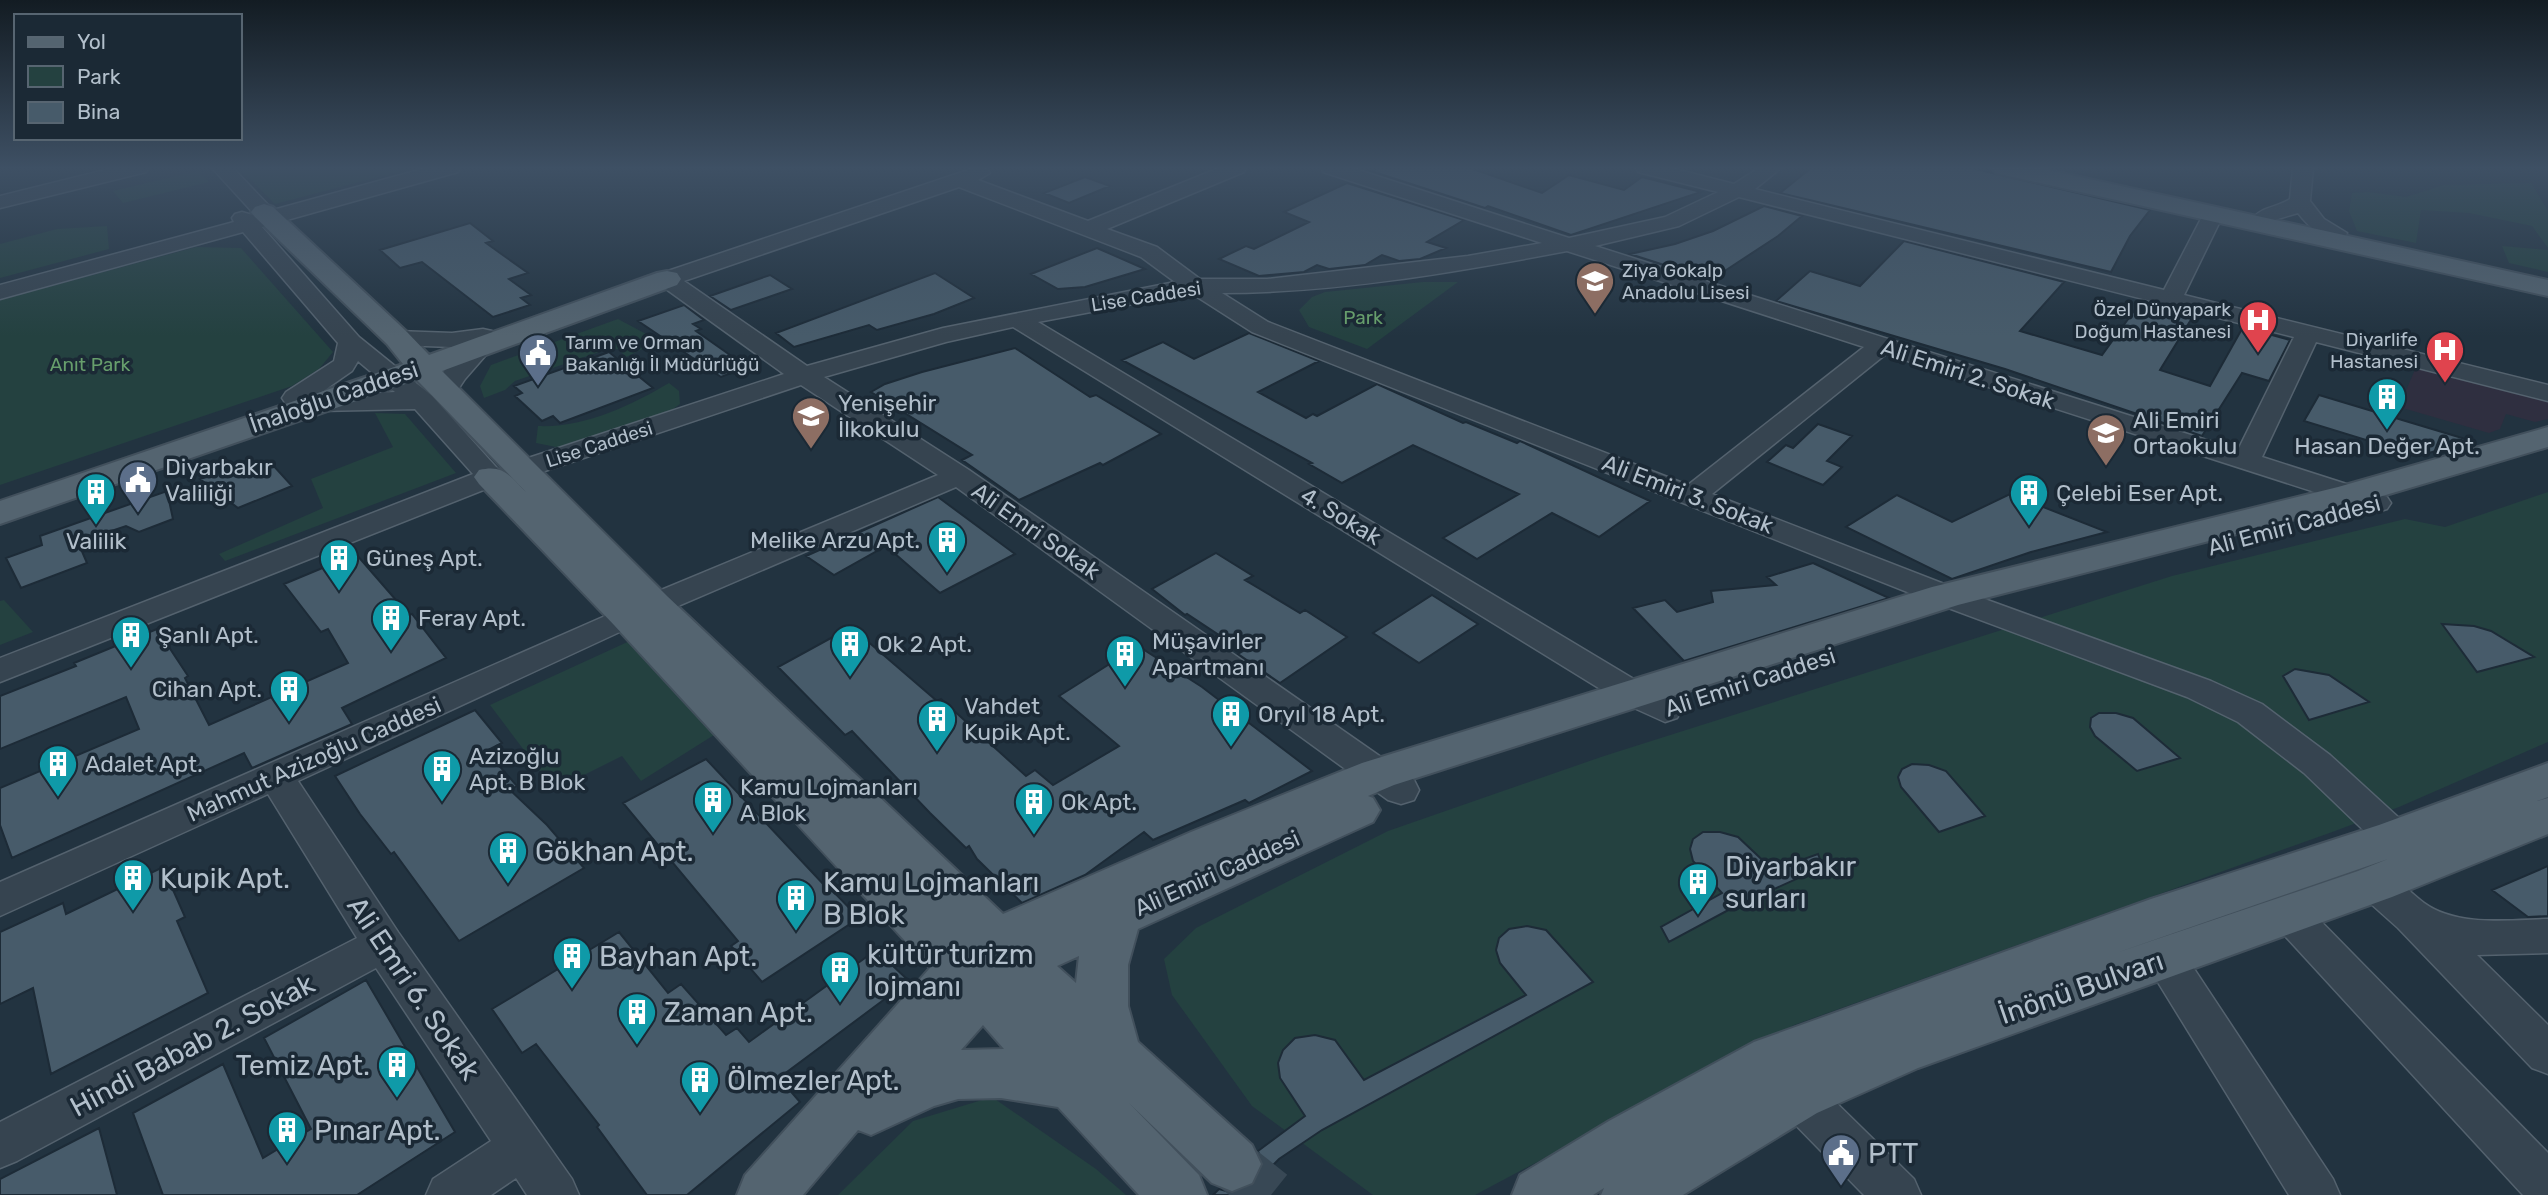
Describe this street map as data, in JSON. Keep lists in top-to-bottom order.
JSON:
{
  "streets": {
    "main road": ["İnaloğlu Caddesi", "Ali Emiri Caddesi", "İnönü Bulvarı"],
    "street": [
      "Lise Caddesi",
      "Ali Emiri 2. Sokak",
      "Ali Emiri 3. Sokak",
      "4. Sokak",
      "Ali Emri Sokak",
      "Mahmut Azizoğlu Caddesi",
      "Ali Emri 6. Sokak",
      "Hindi Babab 2. Sokak"
    ]
  },
  "crossings": [
    ["Lise Caddesi", "Ali Emiri 2. Sokak"],
    ["Lise Caddesi", "Ali Emiri 3. Sokak"],
    ["Lise Caddesi", "4. Sokak"],
    ["Lise Caddesi", "Ali Emri Sokak"],
    ["Ali Emiri 2. Sokak", "Ali Emiri Caddesi"],
    ["İnaloğlu Caddesi", "Ali Emri Sokak"],
    ["Ali Emiri Caddesi", "Ali Emri Sokak"],
    ["Ali Emri Sokak", "Mahmut Azizoğlu Caddesi"],
    ["Mahmut Azizoğlu Caddesi", "Ali Emri 6. Sokak"],
    ["Ali Emri 6. Sokak", "Hindi Babab 2. Sokak"]
  ],
  "parks": ["Park", "Anıt Park"],
  "places": {
    "school or university": ["Ziya Gokalp Anadolu Lisesi", "Yenişehir İlkokulu", "Ali Emiri Ortaokulu"],
    "hospital": ["Özel Dünyapark Doğum Hastanesi", "Diyarlife Hastanesi"],
    "public building": ["Tarım ve Orman Bakanlığı İl Müdürlüğü", "Diyarbakır Valiliği", "PTT"],
    "building": [
      "Hasan Değer Apt.",
      "Valilik",
      "Çelebi Eser Apt.",
      "Melike Arzu Apt.",
      "Güneş Apt.",
      "Feray Apt.",
      "Şanlı Apt.",
      "Ok 2 Apt.",
      "Müşavirler Apartmanı",
      "Cihan Apt.",
      "Oryıl 18 Apt.",
      "Vahdet Kupik Apt.",
      "Adalet Apt.",
      "Azizoğlu Apt. B Blok",
      "Kamu Lojmanları A Blok",
      "Ok Apt.",
      "Gökhan Apt.",
      "Kupik Apt.",
      "Diyarbakır surları",
      "Kamu Lojmanları B Blok",
      "Bayhan Apt.",
      "kültür turizm lojmanı",
      "Zaman Apt.",
      "Temiz Apt.",
      "Ölmezler Apt.",
      "Pınar Apt."
    ]
  },
  "legend": ["Yol", "Park", "Bina"]
}
